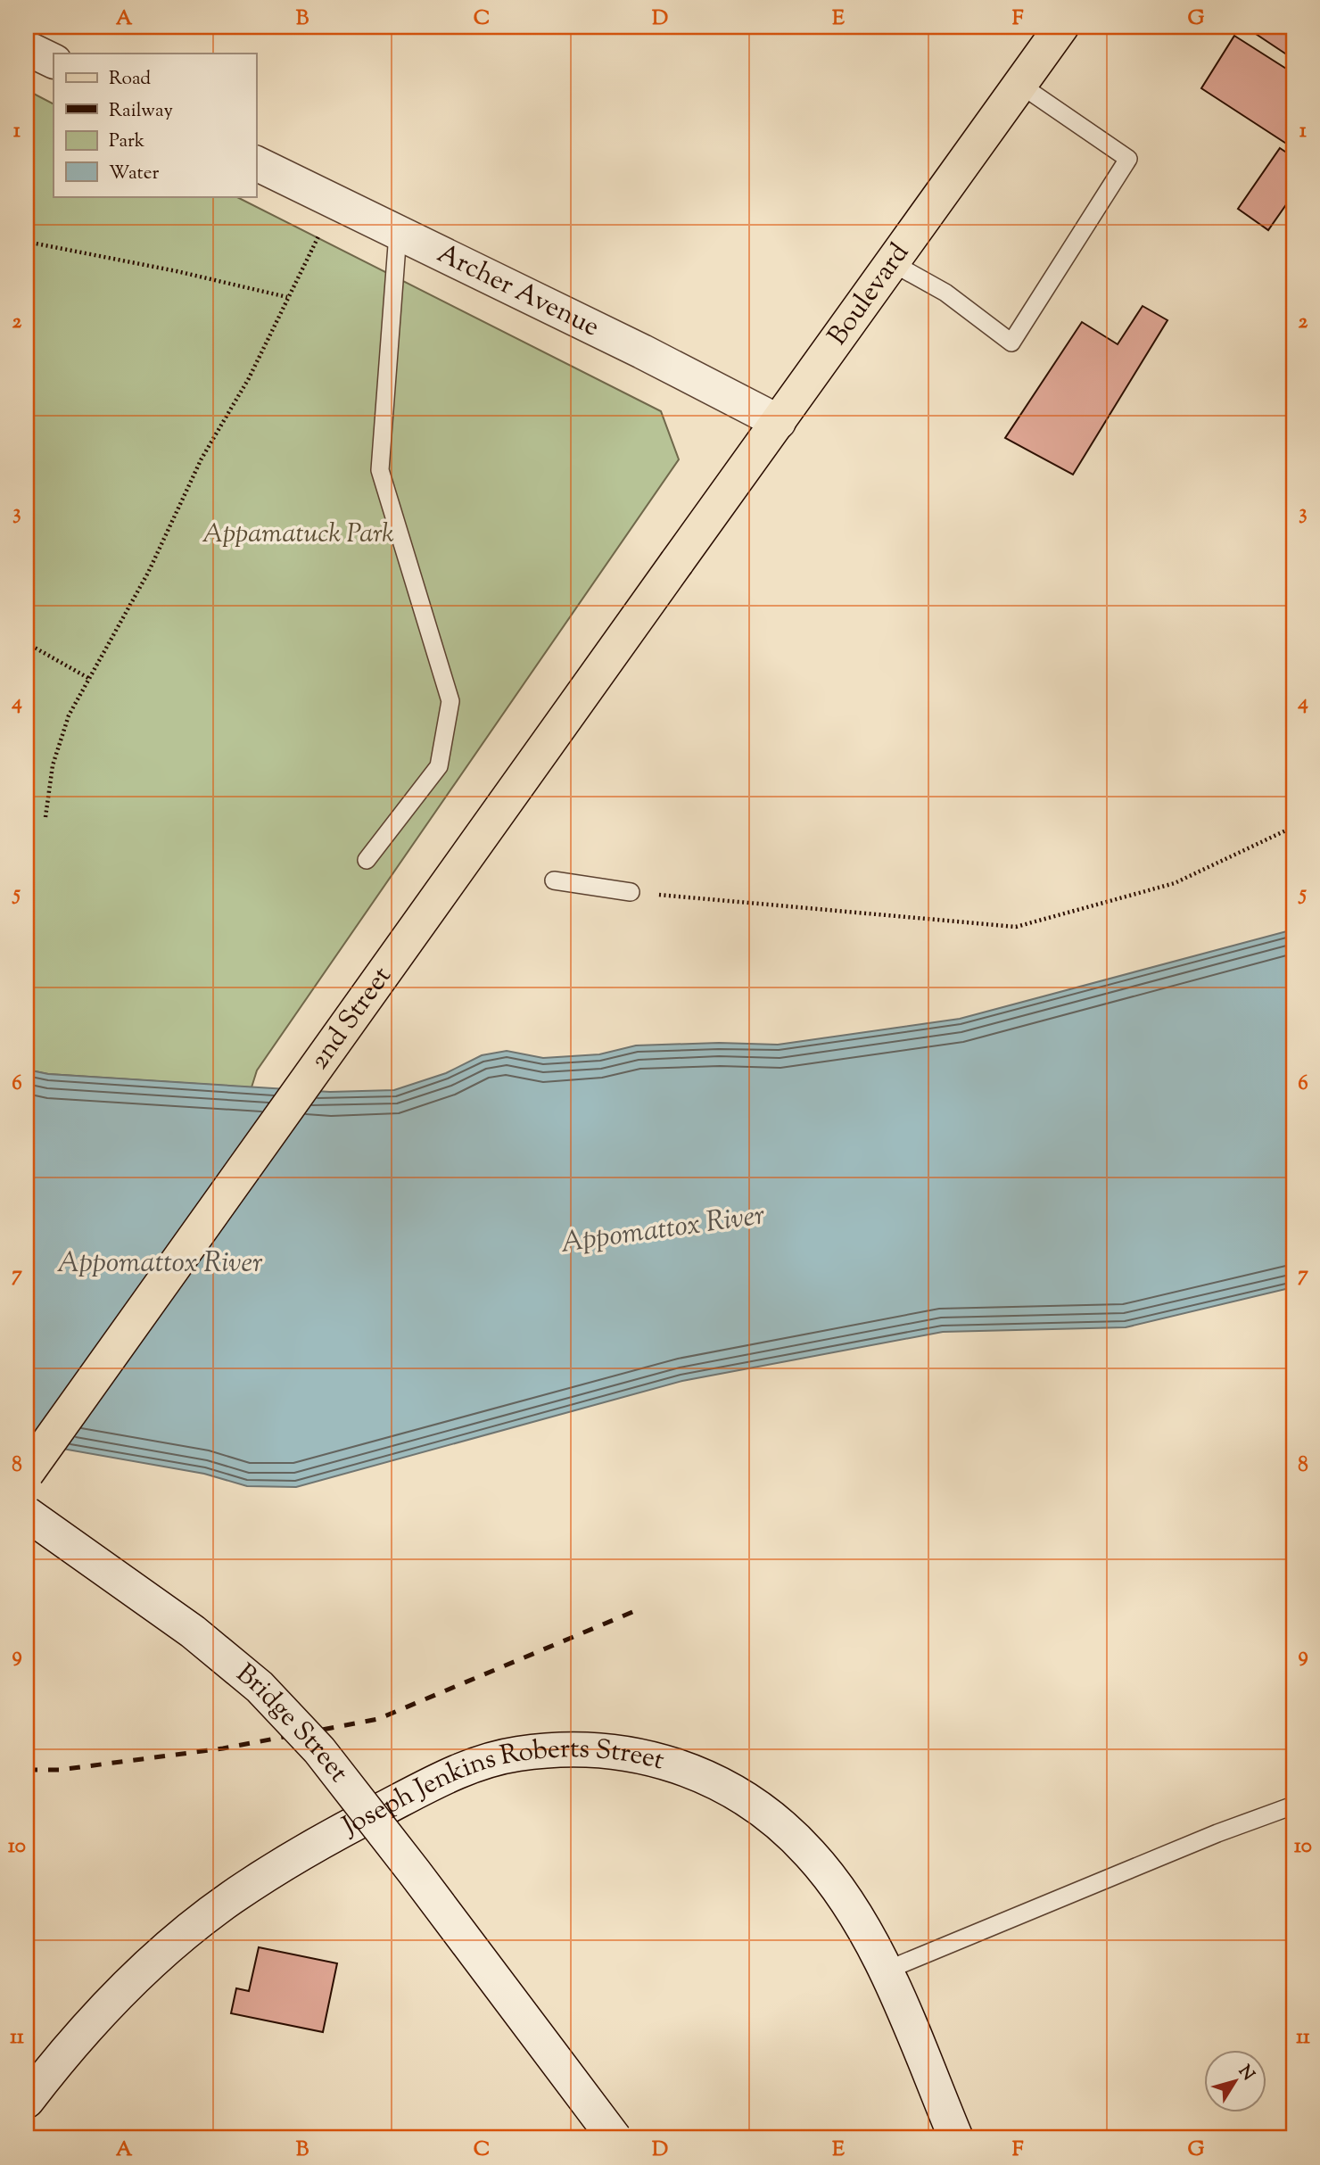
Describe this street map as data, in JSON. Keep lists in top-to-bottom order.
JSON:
{
  "streets": {
    "main road": ["Boulevard", "2nd Street"],
    "street": ["Archer Avenue", "Bridge Street", "Joseph Jenkins Roberts Street"]
  },
  "crossings": [
    ["Archer Avenue", "Boulevard"],
    ["Boulevard", "2nd Street"]
  ],
  "water": ["Appomattox River"],
  "parks": ["Appamatuck Park"],
  "legend": [
    "Road",
    "Railway",
    "Park",
    "Water"
  ],
  "north": "top right",
  "grid": {
    "columns": [
      "A",
      "B",
      "C",
      "D",
      "E",
      "F",
      "G"
    ],
    "rows": [
      "1",
      "2",
      "3",
      "4",
      "5",
      "6",
      "7",
      "8",
      "9",
      "10",
      "11"
    ]
  }
}
